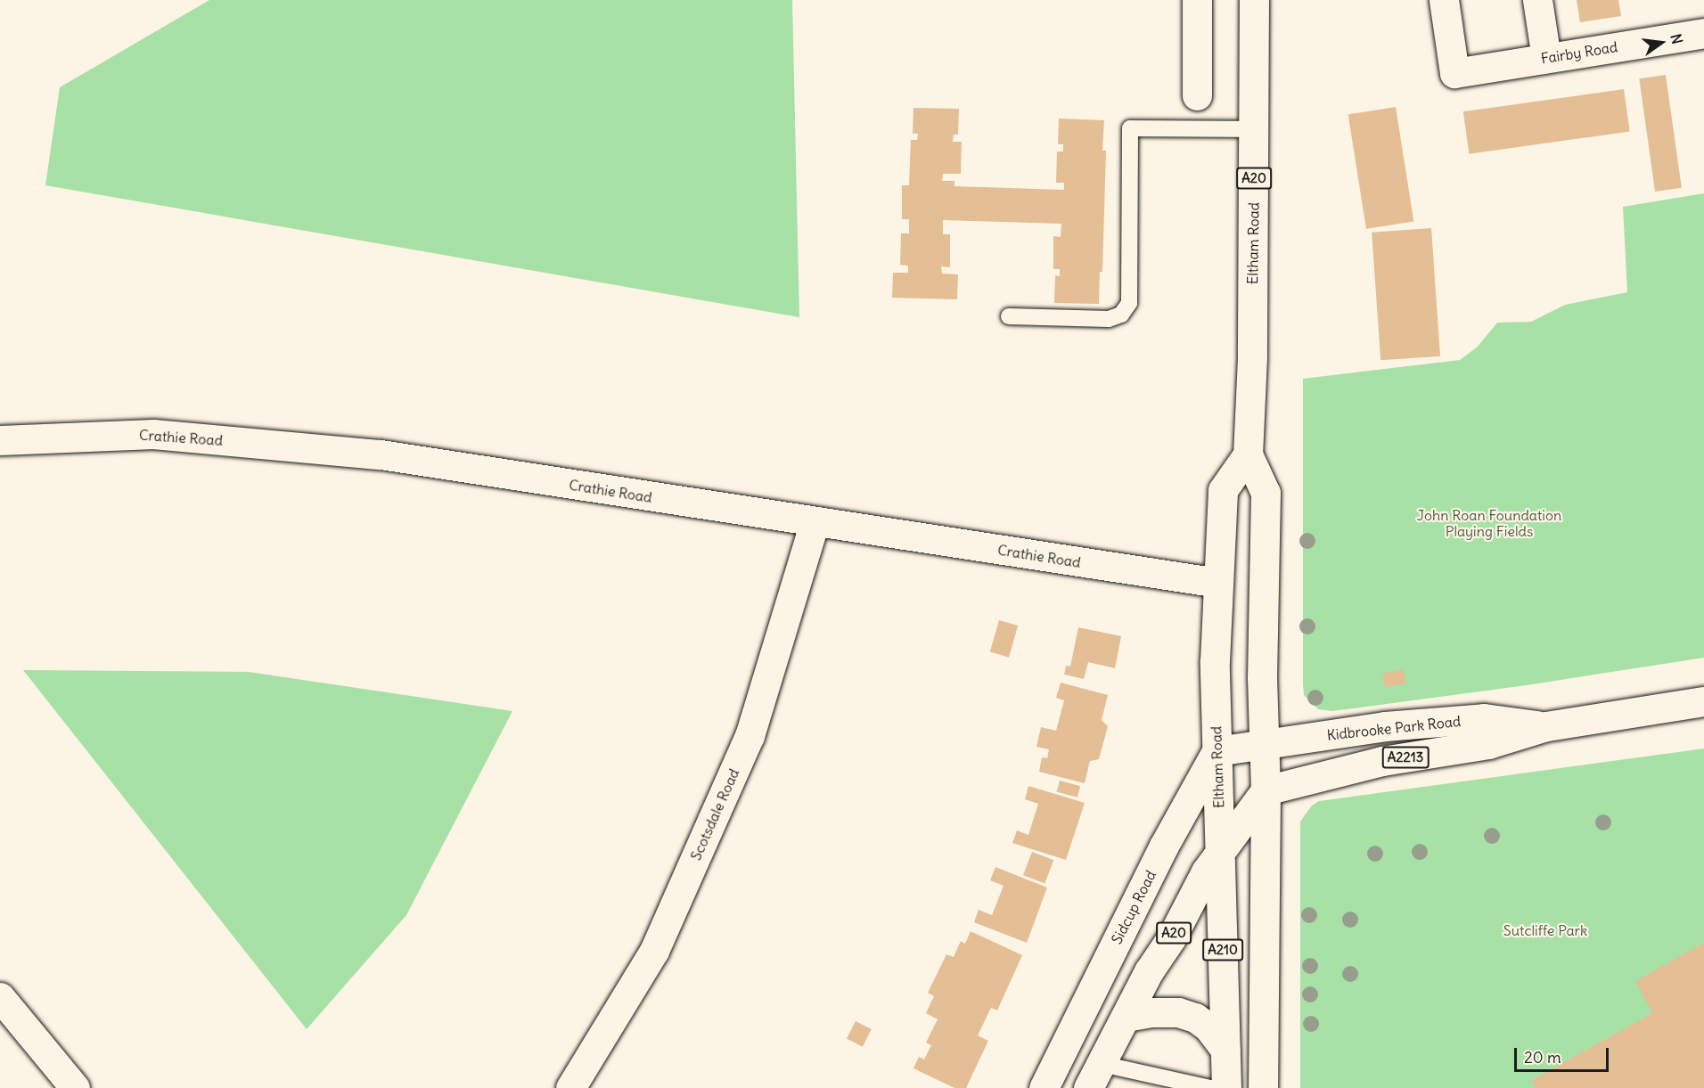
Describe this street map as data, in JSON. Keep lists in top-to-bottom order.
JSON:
{
  "streets": {
    "main road": [
      "Fairby Road",
      "A20",
      "Eltham Road",
      "Crathie Road",
      "Kidbrooke Park Road",
      "A2213",
      "Scotsdale Road",
      "Sidcup Road",
      "A210"
    ]
  },
  "crossings": [
    ["A20", "Eltham Road"],
    ["A20", "Kidbrooke Park Road"],
    ["Eltham Road", "Crathie Road"],
    ["Eltham Road", "Kidbrooke Park Road"],
    ["Eltham Road", "Sidcup Road"],
    ["Crathie Road", "Scotsdale Road"],
    ["Kidbrooke Park Road", "Sidcup Road"]
  ],
  "parks": ["John Roan Foundation Playing Fields", "Sutcliffe Park"],
  "scale_bar": "20 m",
  "north": "right"
}
